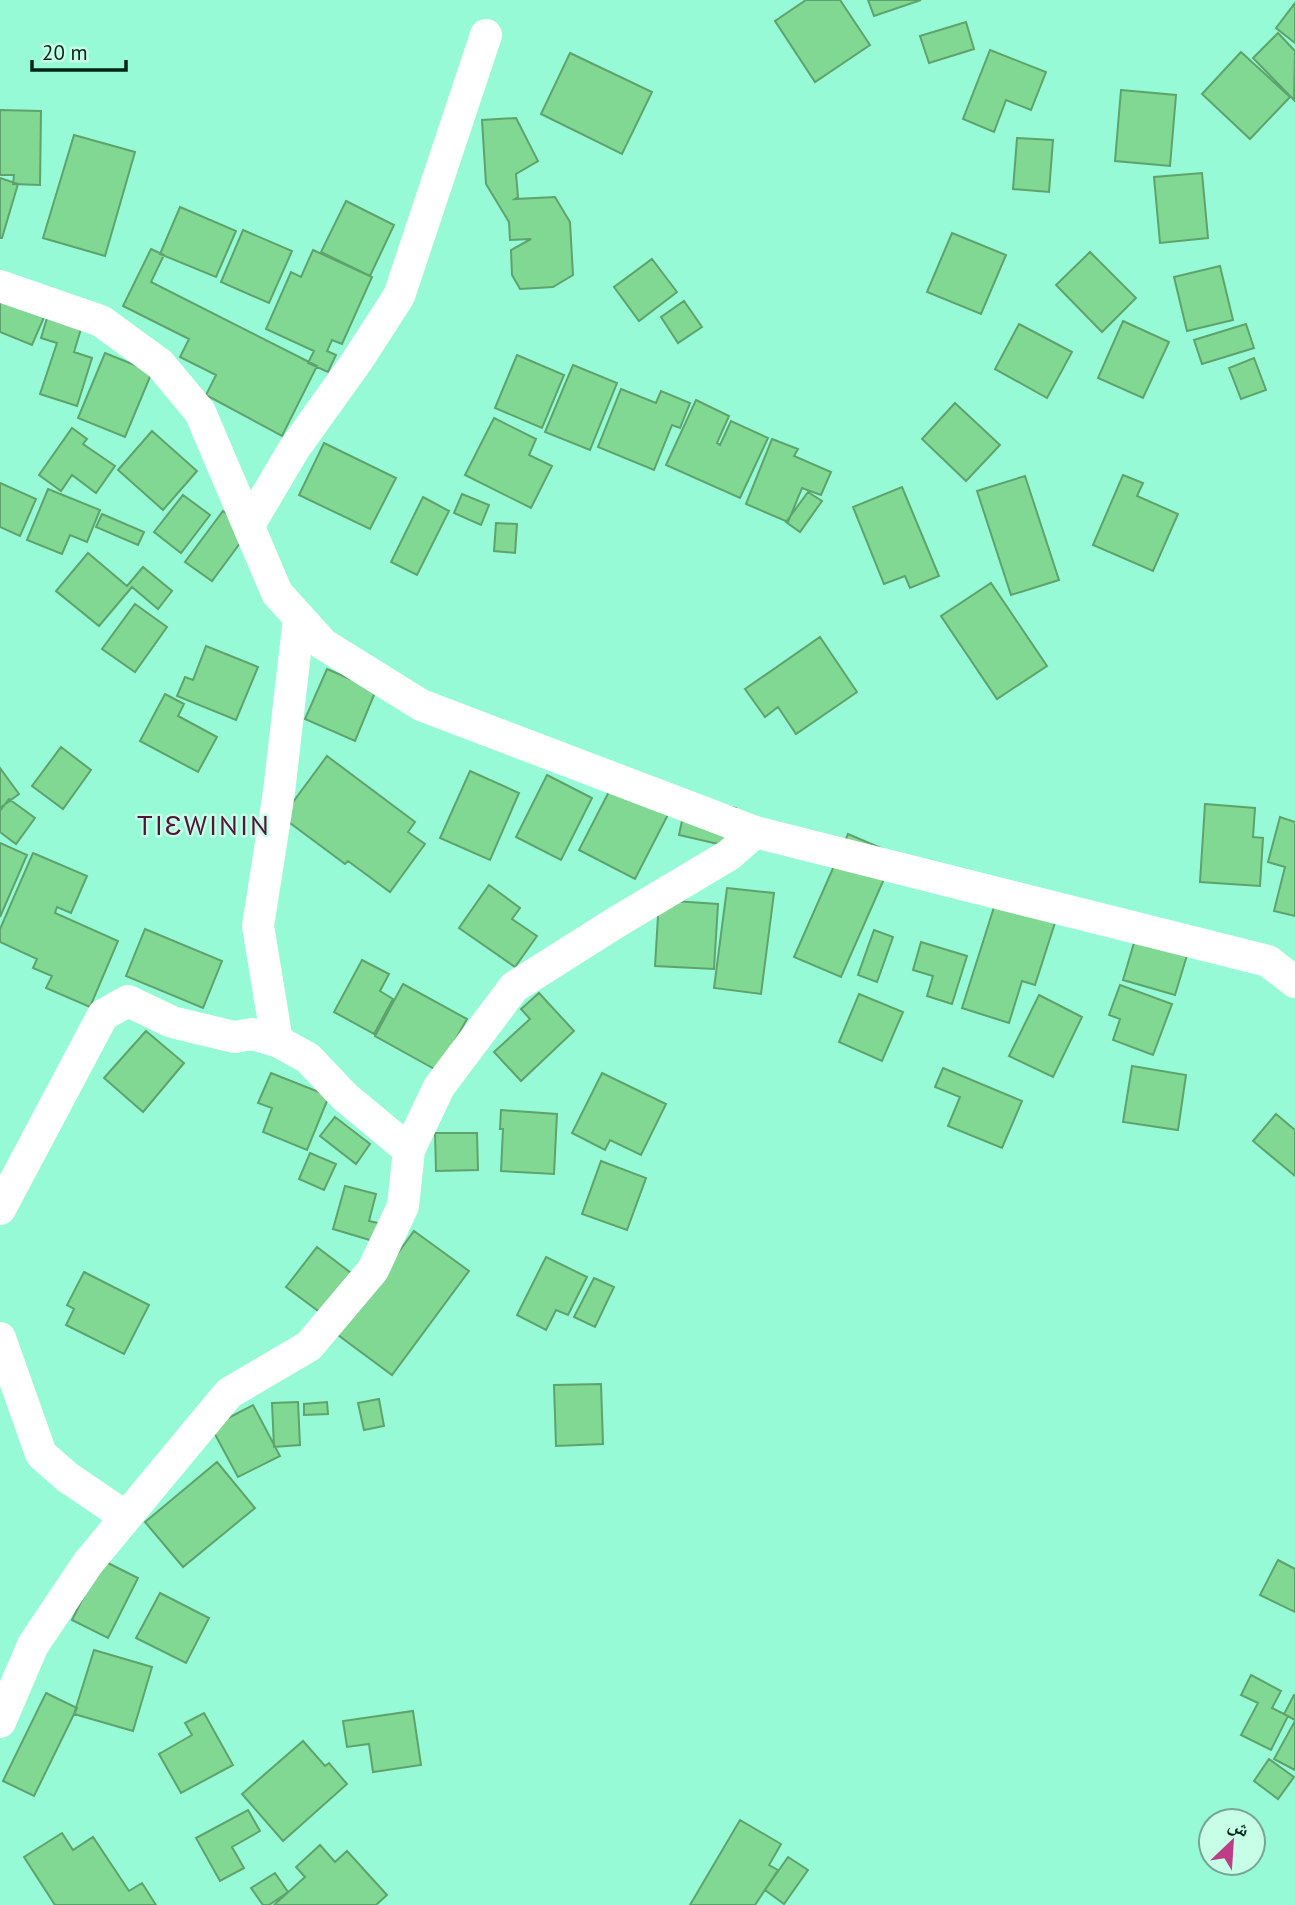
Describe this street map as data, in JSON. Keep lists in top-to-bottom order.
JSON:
{
  "districts": ["TIƐWININ"],
  "scale_bar": "20 m",
  "north": "top right"
}
